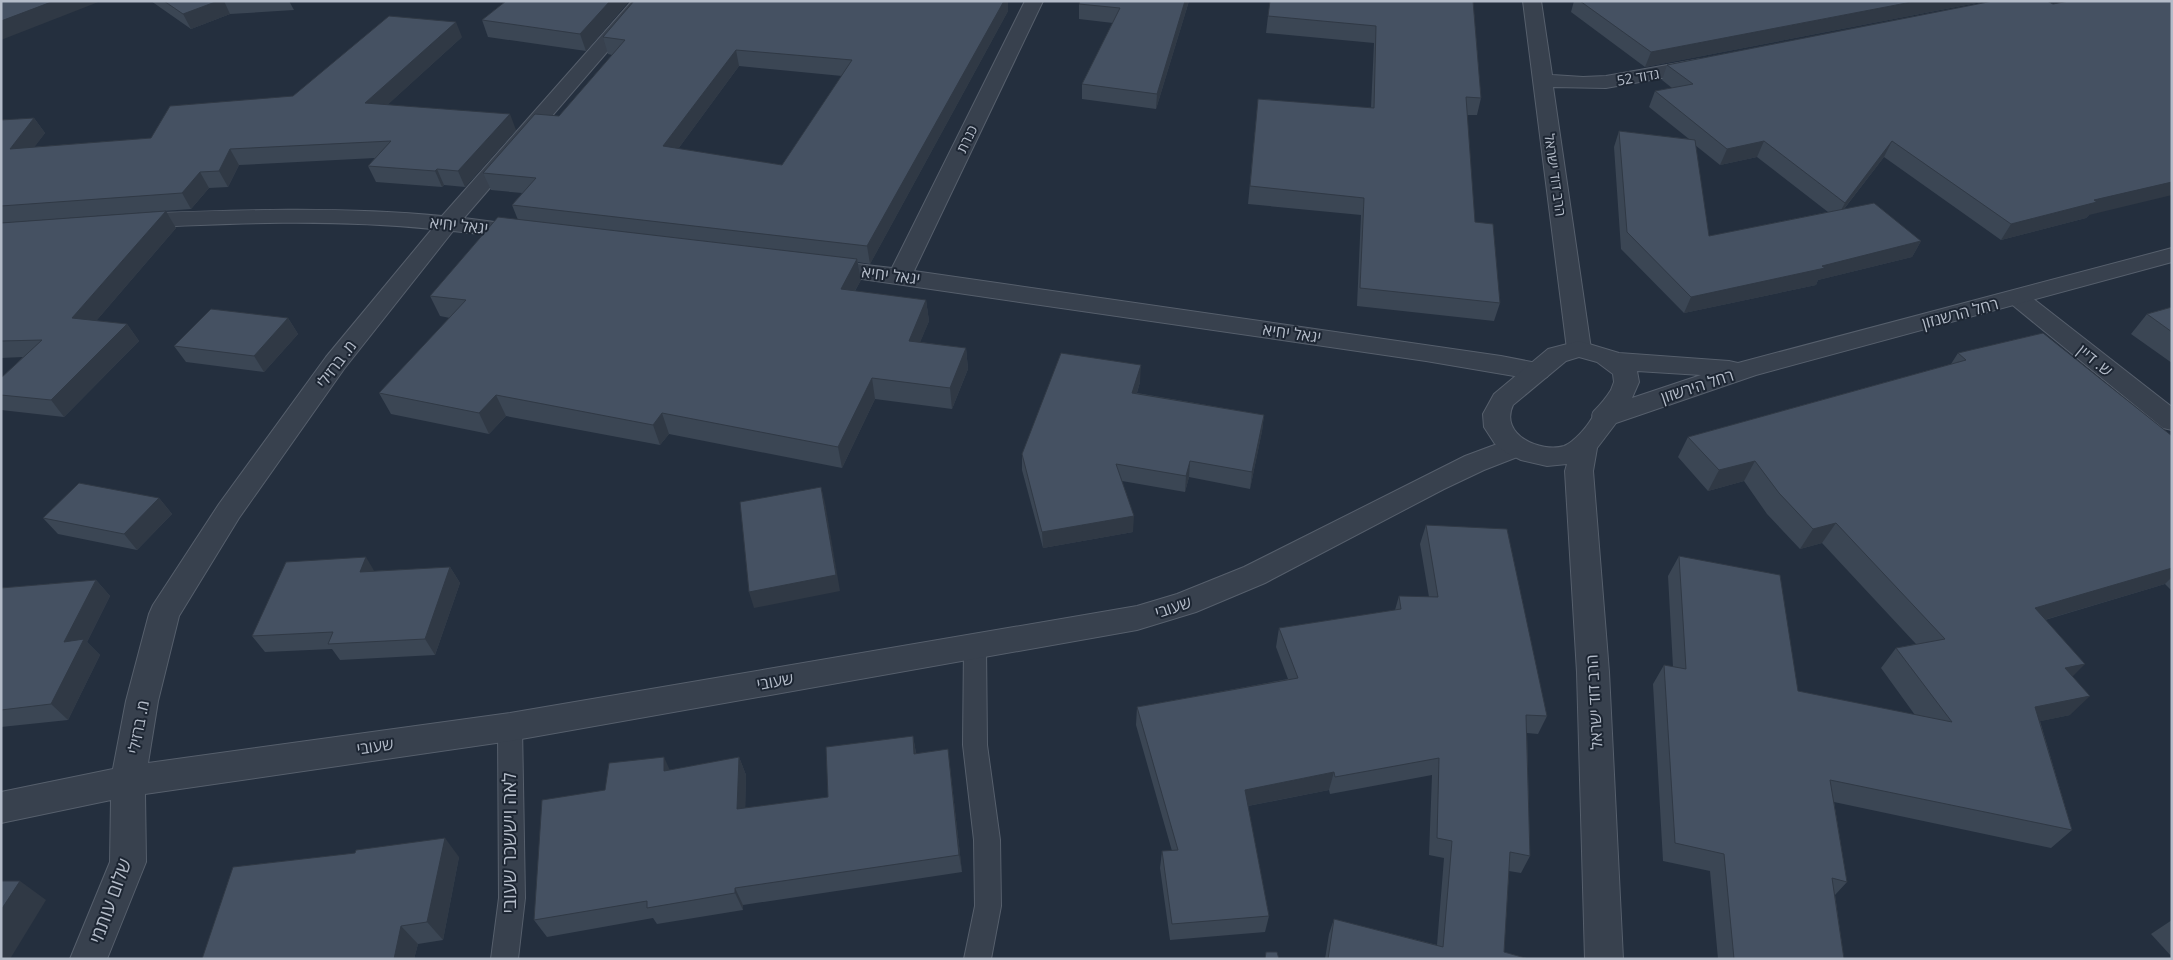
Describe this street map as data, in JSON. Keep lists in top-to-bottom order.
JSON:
{
  "streets": {
    "street": [
      "גדוד 52",
      "כנרת",
      "הרב דוד ישראל",
      "יגאל יחיא",
      "רחל הרשנזון",
      "ש. דיין",
      "מ. ברזילי",
      "רחל הירשזון",
      "שעובי",
      "שלום עותמי"
    ],
    "lane": ["לאה ויששכר שעובי"]
  },
  "crossings": [
    ["גדוד 52", "הרב דוד ישראל"],
    ["כנרת", "יגאל יחיא"],
    ["הרב דוד ישראל", "יגאל יחיא"],
    ["הרב דוד ישראל", "רחל הירשזון"],
    ["הרב דוד ישראל", "שעובי"],
    ["יגאל יחיא", "מ. ברזילי"],
    ["יגאל יחיא", "רחל הירשזון"],
    ["יגאל יחיא", "שעובי"],
    ["רחל הרשנזון", "ש. דיין"],
    ["רחל הרשנזון", "רחל הירשזון"],
    ["מ. ברזילי", "שעובי"],
    ["מ. ברזילי", "שלום עותמי"],
    ["רחל הירשזון", "שעובי"],
    ["שעובי", "לאה ויששכר שעובי"],
    ["שעובי", "שלום עותמי"]
  ]
}
